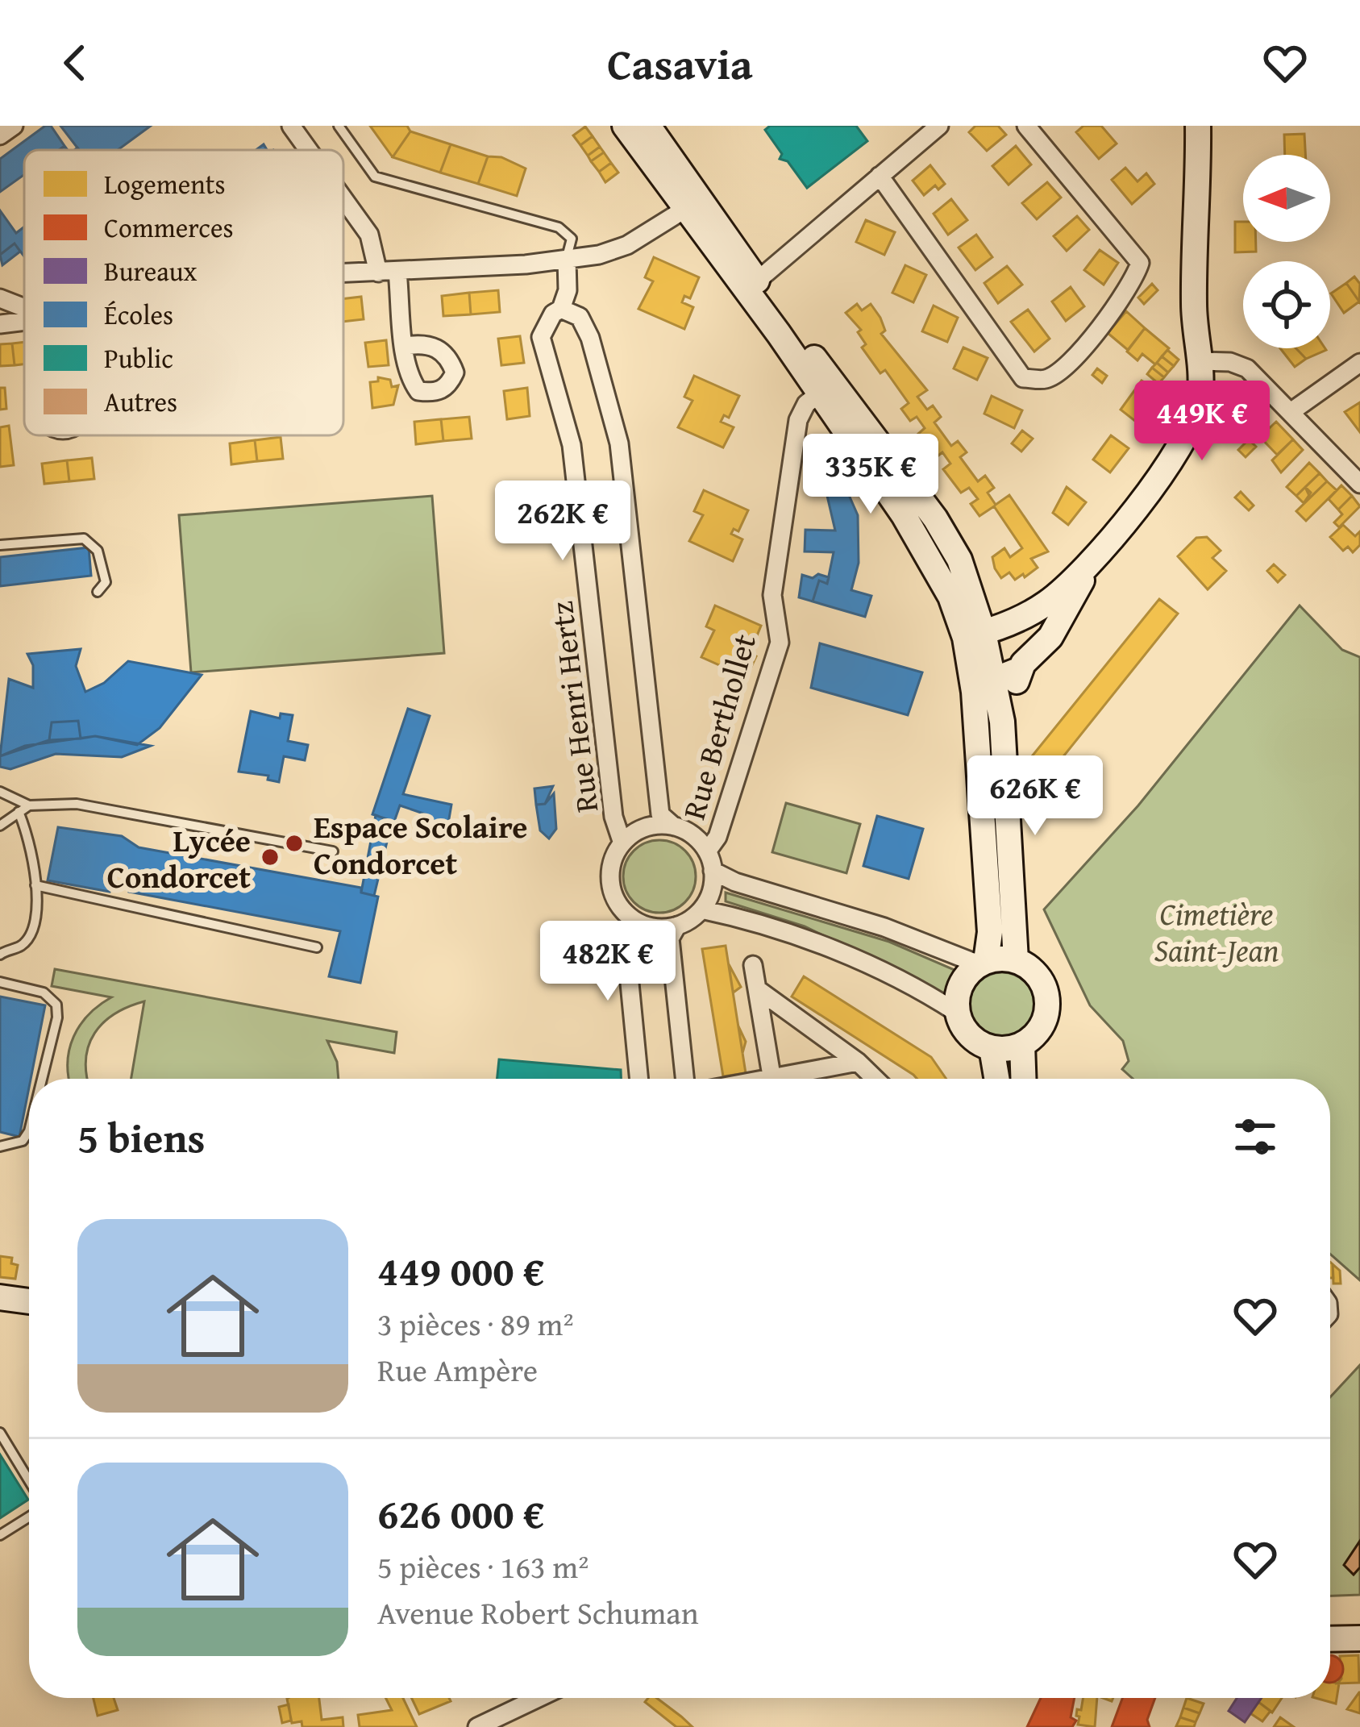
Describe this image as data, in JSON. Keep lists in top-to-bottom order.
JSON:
{
  "streets": {
    "street": ["Rue Henri Hertz", "Rue Berthollet"]
  },
  "crossings": [
    ["Rue Henri Hertz", "Rue Berthollet"]
  ],
  "parks": ["Cimetière Saint-Jean"],
  "places": ["Espace Scolaire Condorcet", "Lycée Condorcet"],
  "legend": [
    "Logements",
    "Commerces",
    "Bureaux",
    "Écoles",
    "Public",
    "Autres"
  ],
  "north": "left",
  "page": {
    "header": "Casavia",
    "price": [
      "449K €",
      "335K €",
      "262K €",
      "626K €",
      "482K €"
    ],
    "heading": "5 biens",
    "list": [
      {
        "name": "449 000 €",
        "note": "3 pièces · 89 m² · Rue Ampère"
      },
      {
        "name": "626 000 €",
        "note": "5 pièces · 163 m² · Avenue Robert Schuman"
      }
    ]
  }
}
